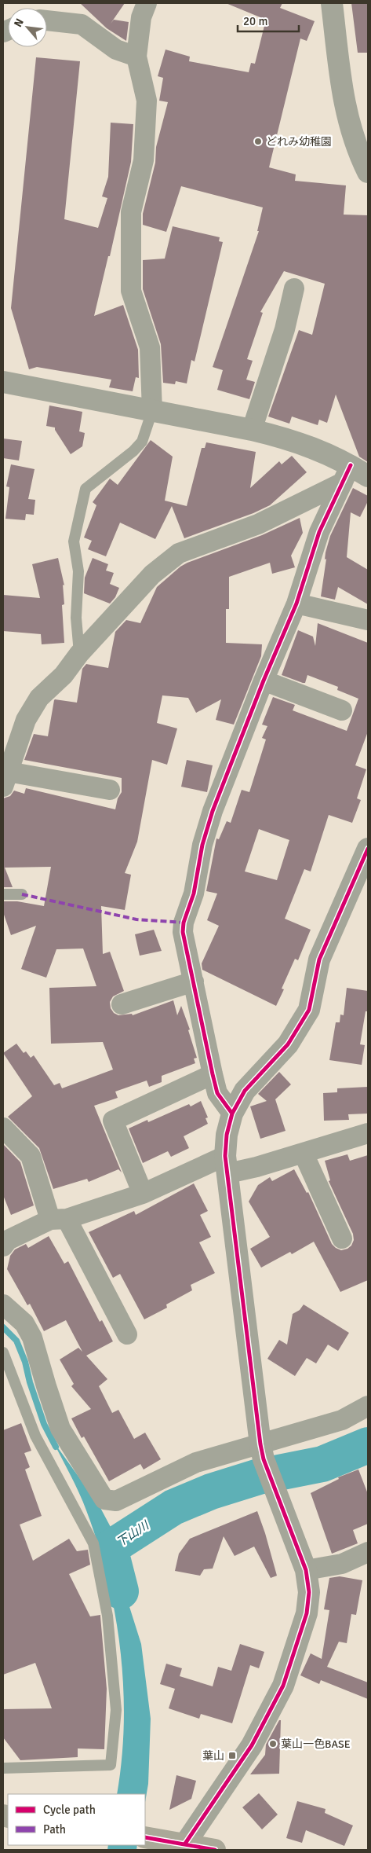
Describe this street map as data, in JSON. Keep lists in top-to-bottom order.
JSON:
{
  "water": ["下山川"],
  "places": {
    "other": ["どれみ幼稚園", "葉山一色BASE"],
    "transit": ["葉山"]
  },
  "legend": ["Cycle path", "Path"],
  "scale_bar": "20 m",
  "north": "top left"
}
